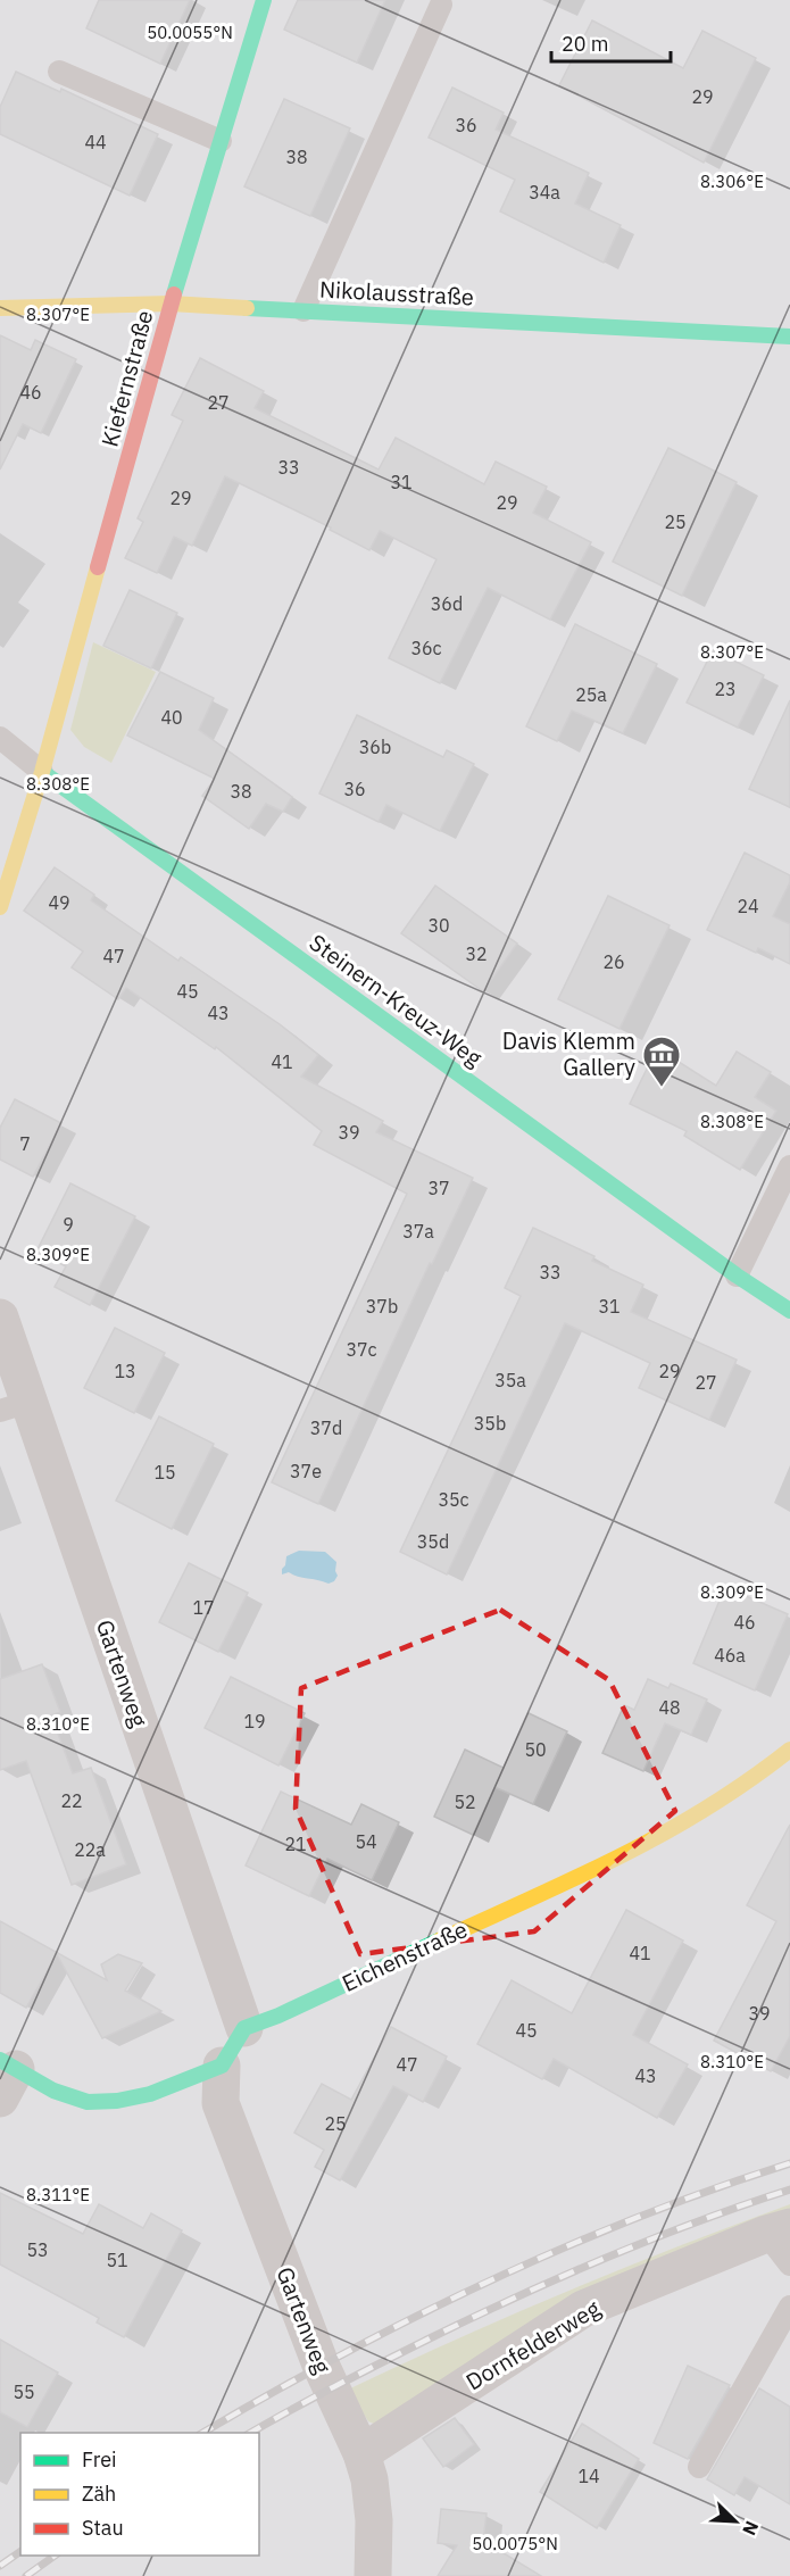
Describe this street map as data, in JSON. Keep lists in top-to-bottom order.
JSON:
{
  "streets": {
    "street": [
      "Nikolausstraße",
      "Kiefernstraße",
      "Steinern-Kreuz-Weg",
      "Gartenweg",
      "Eichenstraße",
      "Dornfelderweg"
    ]
  },
  "crossings": [
    ["Nikolausstraße", "Kiefernstraße"],
    ["Kiefernstraße", "Steinern-Kreuz-Weg"],
    ["Gartenweg", "Eichenstraße"],
    ["Gartenweg", "Dornfelderweg"]
  ],
  "places": {
    "museum": ["Davis Klemm Gallery"]
  },
  "house_numbers": [
    "29",
    "36",
    "44",
    "38",
    "34a",
    "46",
    "27",
    "33",
    "31",
    "29",
    "29",
    "25",
    "36d",
    "36c",
    "23",
    "25a",
    "40",
    "36b",
    "36",
    "38",
    "49",
    "24",
    "30",
    "32",
    "47",
    "26",
    "45",
    "43",
    "41",
    "39",
    "7",
    "37",
    "9",
    "37a",
    "33",
    "37b",
    "31",
    "37c",
    "13",
    "29",
    "35a",
    "27",
    "35b",
    "37d",
    "37e",
    "15",
    "35c",
    "35d",
    "17",
    "46",
    "46a",
    "48",
    "19",
    "50",
    "22",
    "52",
    "54",
    "21",
    "22a",
    "41",
    "39",
    "45",
    "47",
    "43",
    "25",
    "53",
    "51",
    "55",
    "14"
  ],
  "legend": ["Frei", "Zäh", "Stau"],
  "scale_bar": "20 m",
  "north": "bottom right",
  "coordinates": [
    "50.0055°N",
    "8.306°E",
    "8.307°E",
    "8.308°E",
    "8.309°E",
    "8.310°E",
    "8.311°E",
    "50.0075°N"
  ]
}
